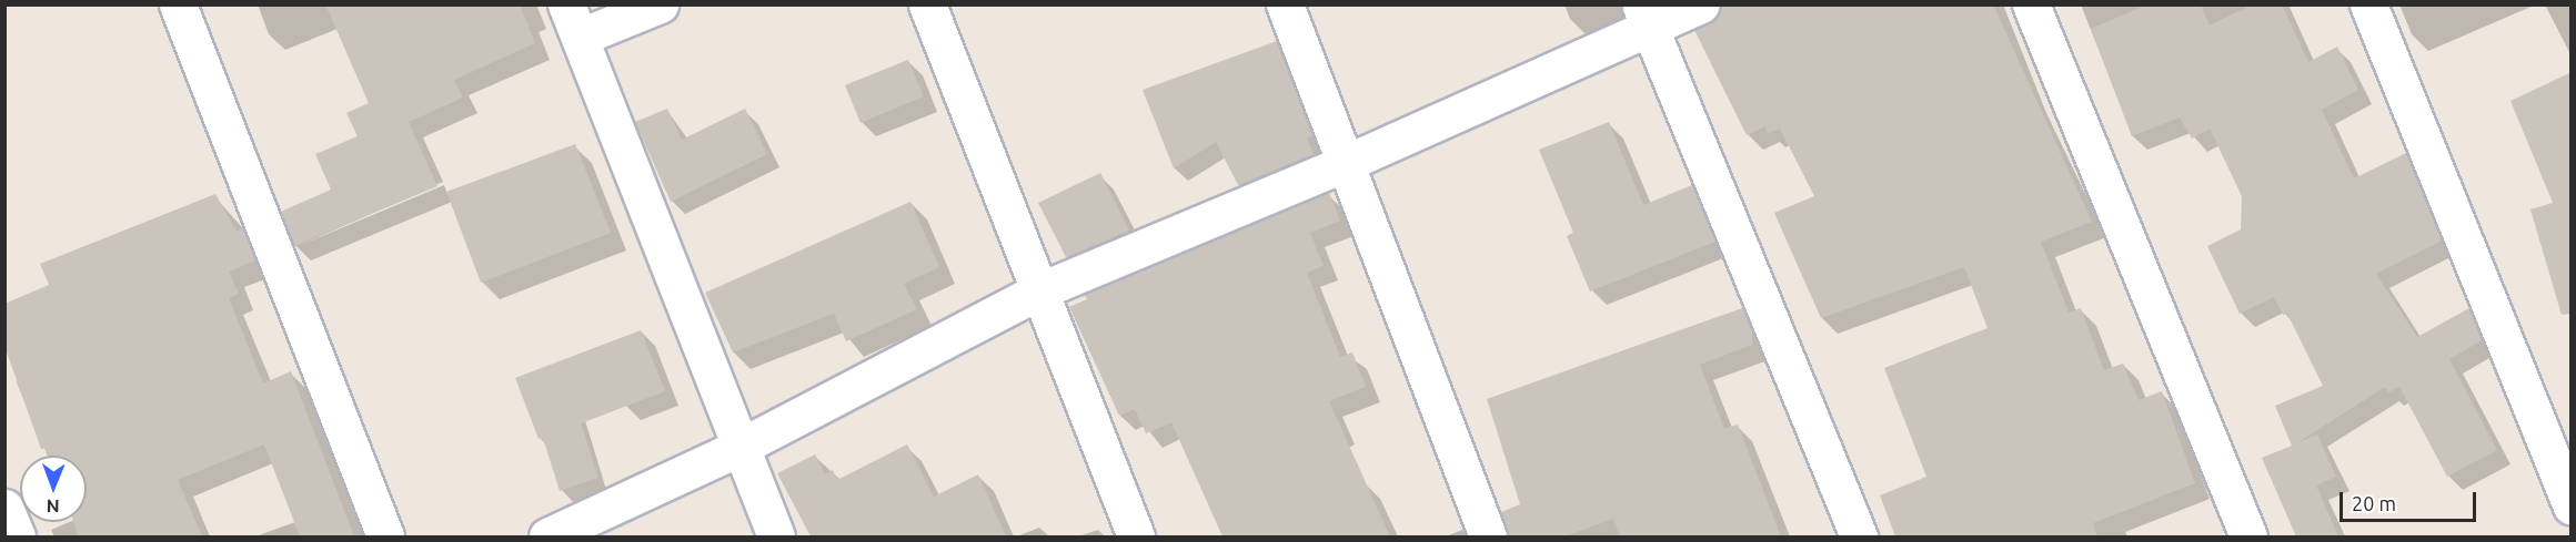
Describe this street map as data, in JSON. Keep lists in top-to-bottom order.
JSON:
{
  "scale_bar": "20 m",
  "north": "bottom"
}
